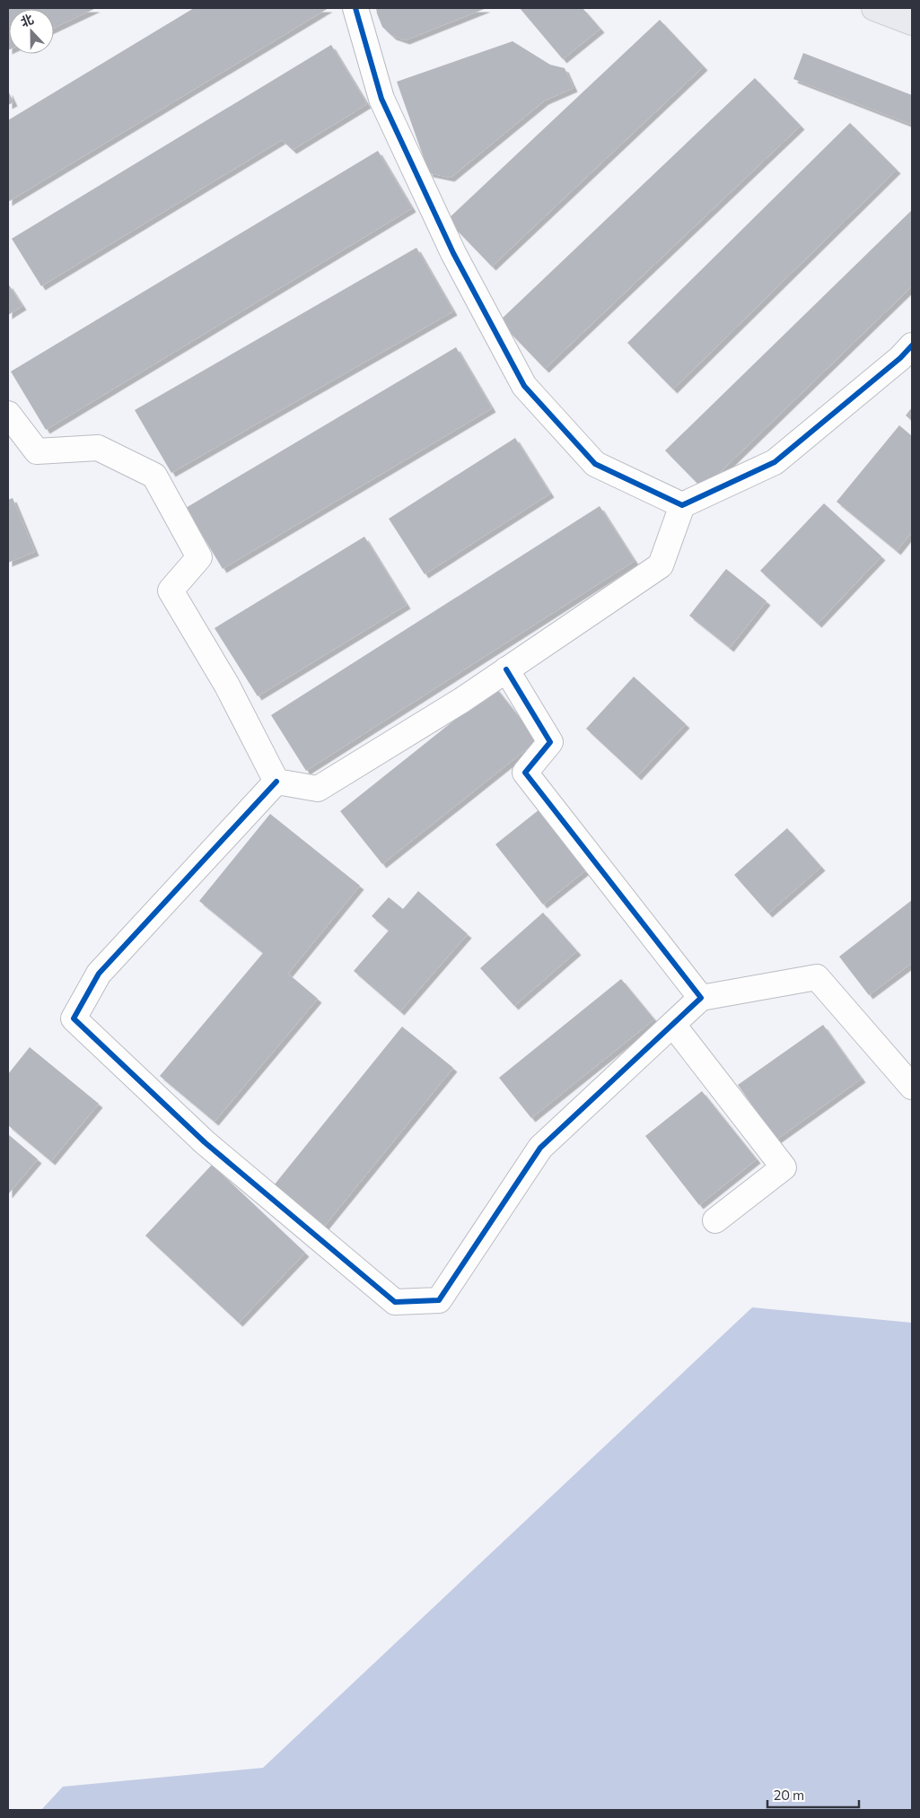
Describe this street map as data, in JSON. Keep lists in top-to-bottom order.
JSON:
{
  "scale_bar": "20 m",
  "north": "top"
}
